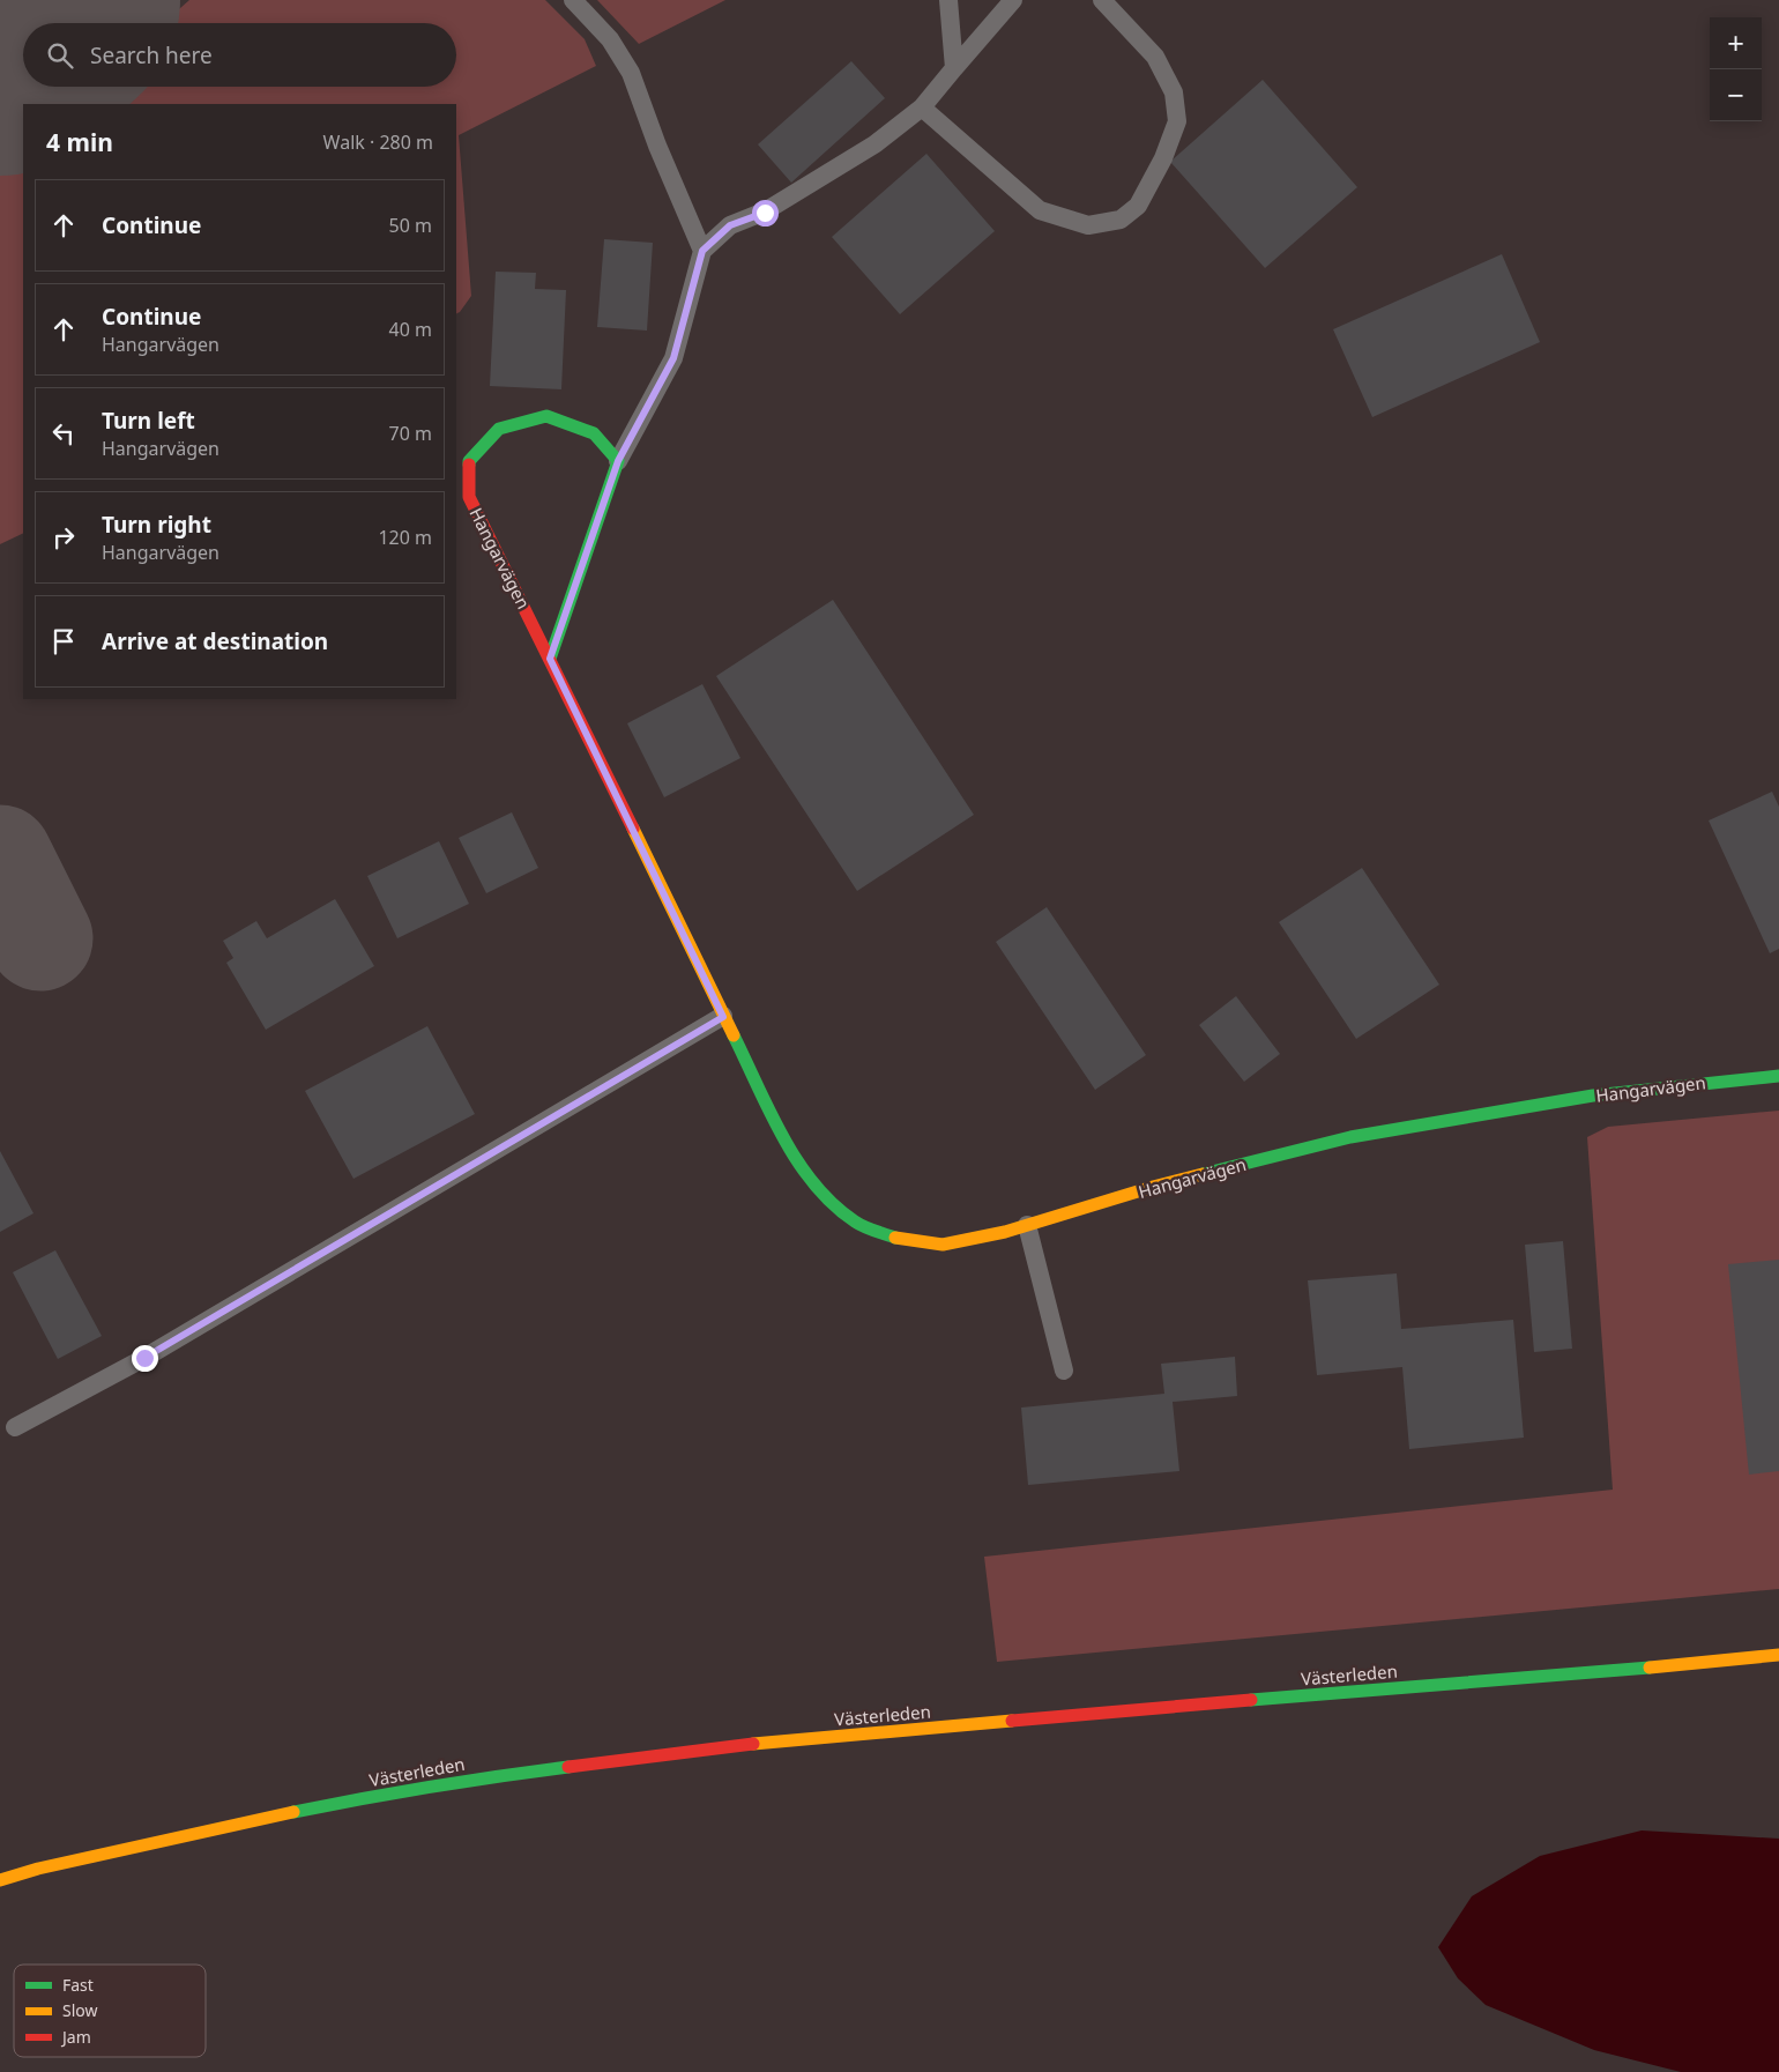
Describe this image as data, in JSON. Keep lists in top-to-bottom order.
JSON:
{
  "streets": {
    "street": ["Hangarvägen", "Västerleden"]
  },
  "legend": ["Fast", "Slow", "Jam"],
  "page": {
    "map_buttons": ["+", "−"],
    "search": "Search here",
    "heading": ["4 min", "Walk · 280 m"],
    "list": [
      ["Continue", "50 m"],
      ["Continue", "Hangarvägen", "40 m"],
      ["Turn left", "Hangarvägen", "70 m"],
      ["Turn right", "Hangarvägen", "120 m"],
      "Arrive at destination"
    ]
  }
}
